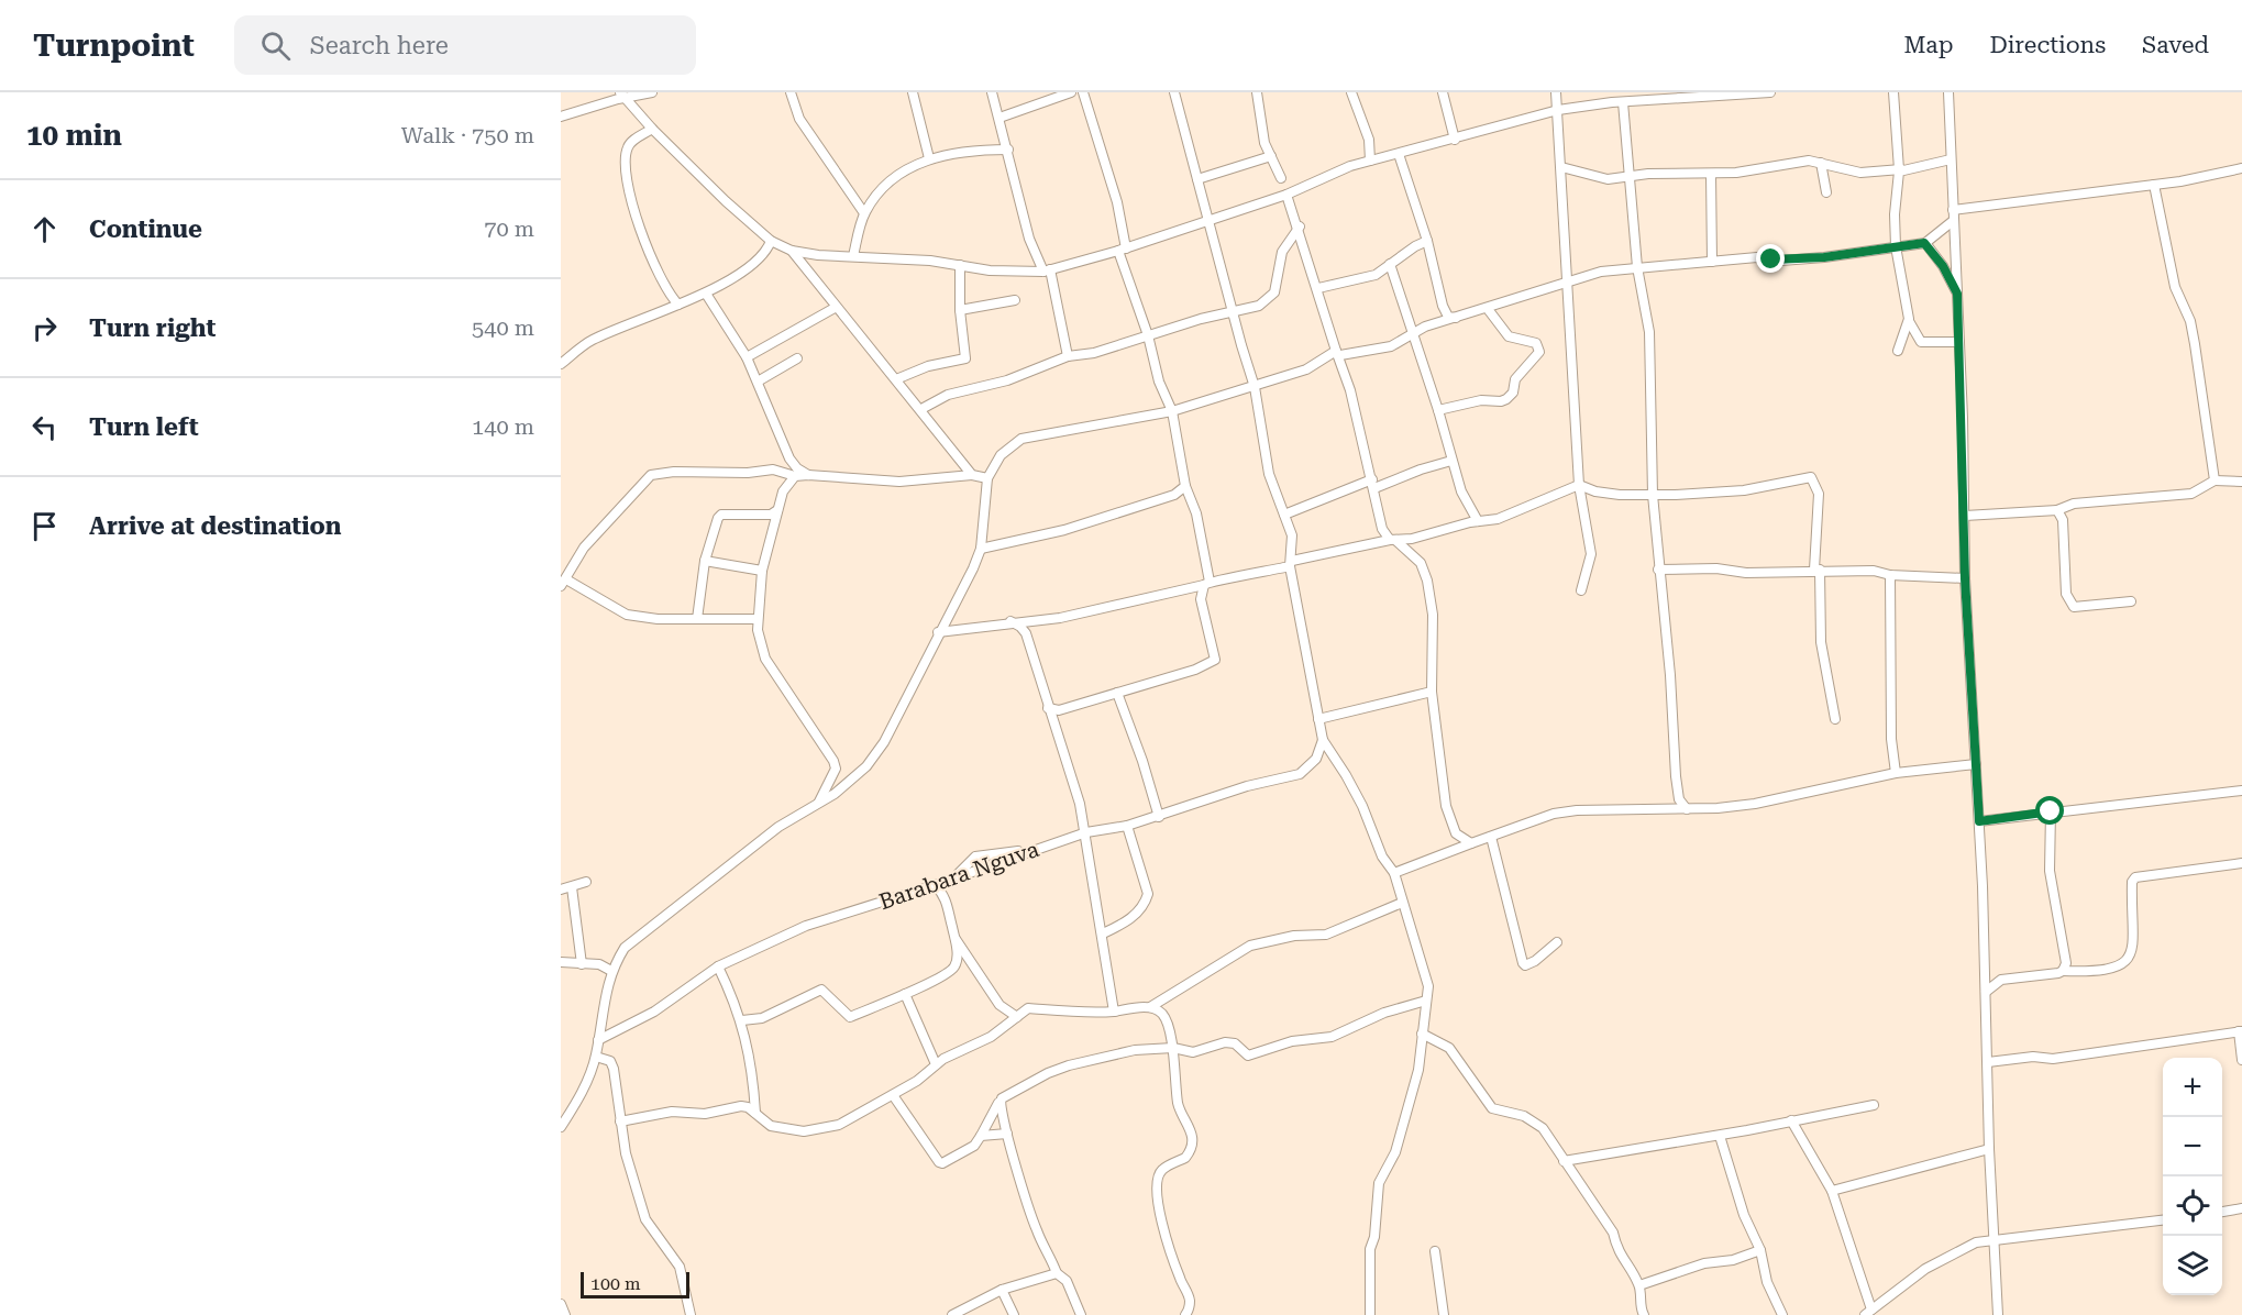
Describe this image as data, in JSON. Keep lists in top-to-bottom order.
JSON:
{
  "streets": {
    "street": ["Barabara Nguva"]
  },
  "scale_bar": "100 m",
  "page": {
    "header": "Turnpoint",
    "search": "Search here",
    "nav": ["Map", "Directions", "Saved"],
    "heading": ["10 min", "Walk · 750 m"],
    "list": [
      ["Continue", "70 m"],
      ["Turn right", "540 m"],
      ["Turn left", "140 m"],
      "Arrive at destination"
    ],
    "map_buttons": ["+", "−"],
    "scale": "100 m"
  }
}
